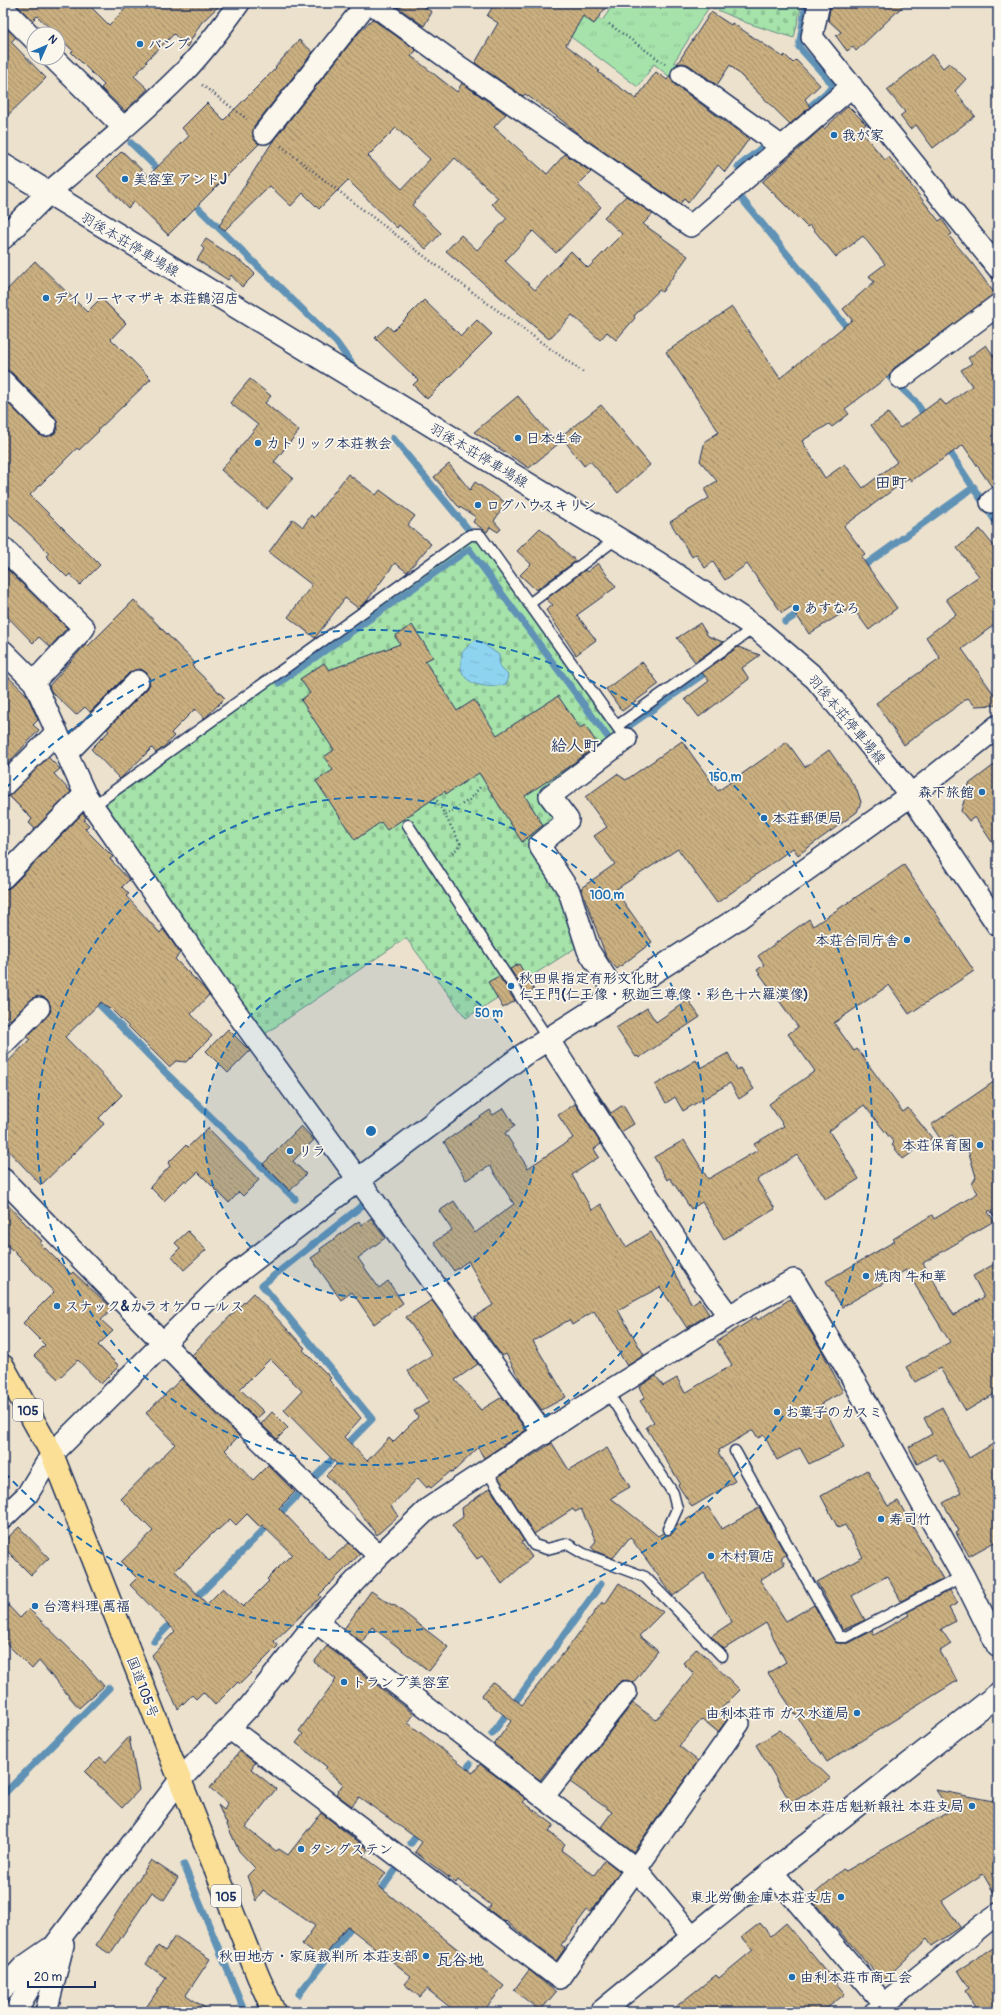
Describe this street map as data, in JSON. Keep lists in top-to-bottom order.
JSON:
{
  "streets": {
    "highway": ["105", "国道105号"],
    "street": ["羽後本荘停車場線"]
  },
  "districts": ["田町", "給人町", "瓦谷地"],
  "places": [
    "バンブ",
    "我が家",
    "美容室 アンドJ",
    "デイリーヤマザキ 本荘鶴沼店",
    "日本生命",
    "カトリック本荘教会",
    "ログハウスキリン",
    "あすなろ",
    "森下旅館",
    "本荘郵便局",
    "本荘合同庁舎",
    "秋田県指定有形文化財 仁王門(仁王像・釈迦三尊像・彩色十六羅漢像)",
    "本荘保育園",
    "リラ",
    "焼肉 牛和華",
    "スナック&カラオケ ロールス",
    "お菓子のカスミ",
    "寿司竹",
    "木村質店",
    "台湾料理 萬福",
    "トランプ美容室",
    "由利本荘市 ガス水道局",
    "秋田本荘店魁新報社 本荘支局",
    "タングステン",
    "東北労働金庫 本荘支店",
    "秋田地方・家庭裁判所 本荘支部",
    "由利本荘市商工会"
  ],
  "scale_bar": "20 m",
  "north": "top right",
  "rings": ["150 m", "100 m", "50 m"]
}
